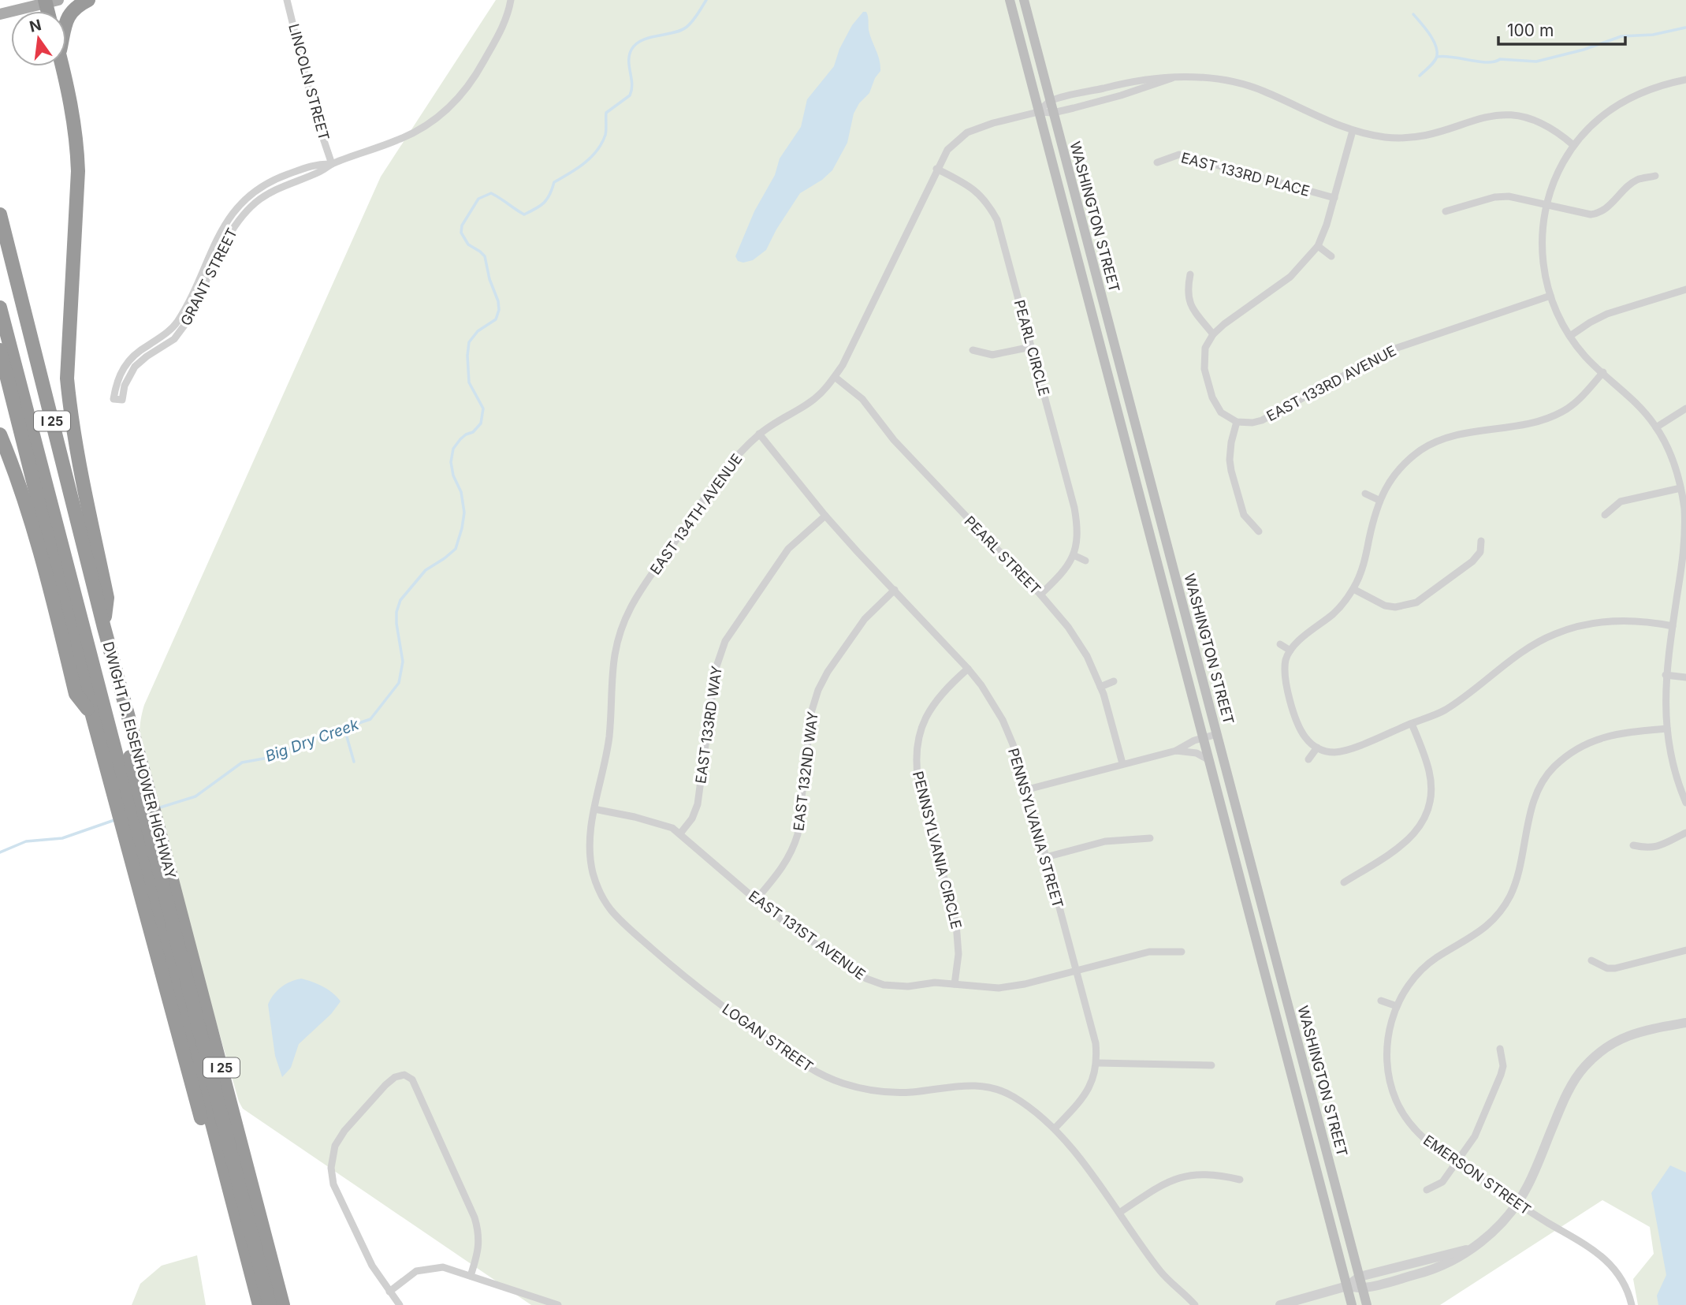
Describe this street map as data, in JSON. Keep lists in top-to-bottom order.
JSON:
{
  "streets": {
    "highway": ["I 25", "DWIGHT D. EISENHOWER HIGHWAY"],
    "main road": ["WASHINGTON STREET"],
    "street": [
      "LINCOLN STREET",
      "EAST 133RD PLACE",
      "GRANT STREET",
      "PEARL CIRCLE",
      "EAST 133RD AVENUE",
      "EAST 134TH AVENUE",
      "PEARL STREET",
      "EAST 133RD WAY",
      "EAST 132ND WAY",
      "PENNSYLVANIA STREET",
      "PENNSYLVANIA CIRCLE",
      "EAST 131ST AVENUE",
      "LOGAN STREET",
      "EMERSON STREET"
    ]
  },
  "crossings": [
    ["LINCOLN STREET", "GRANT STREET"],
    ["WASHINGTON STREET", "EAST 134TH AVENUE"],
    ["PEARL CIRCLE", "EAST 134TH AVENUE"],
    ["EAST 134TH AVENUE", "PEARL STREET"],
    ["EAST 134TH AVENUE", "PENNSYLVANIA STREET"],
    ["EAST 134TH AVENUE", "EAST 131ST AVENUE"],
    ["EAST 134TH AVENUE", "LOGAN STREET"],
    ["EAST 133RD WAY", "PENNSYLVANIA STREET"],
    ["EAST 133RD WAY", "EAST 131ST AVENUE"],
    ["EAST 132ND WAY", "PENNSYLVANIA STREET"],
    ["EAST 132ND WAY", "EAST 131ST AVENUE"],
    ["PENNSYLVANIA STREET", "PENNSYLVANIA CIRCLE"],
    ["PENNSYLVANIA STREET", "EAST 131ST AVENUE"],
    ["PENNSYLVANIA STREET", "LOGAN STREET"],
    ["PENNSYLVANIA CIRCLE", "EAST 131ST AVENUE"],
    ["EAST 131ST AVENUE", "LOGAN STREET"]
  ],
  "water": ["Big Dry Creek"],
  "scale_bar": "100 m",
  "north": "top"
}
